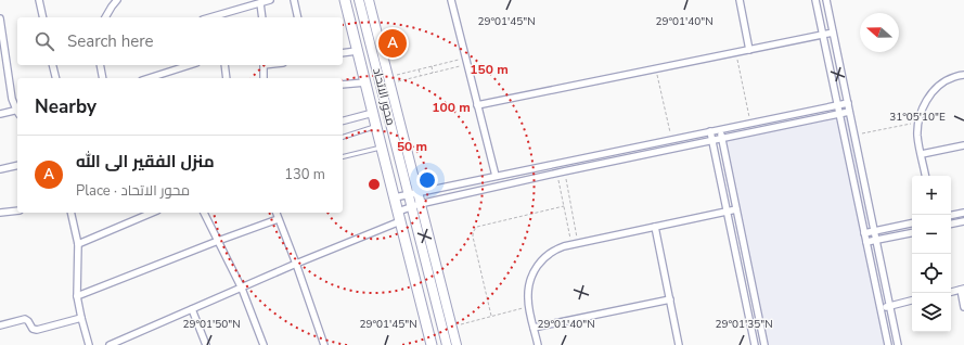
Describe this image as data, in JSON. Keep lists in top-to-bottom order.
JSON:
{
  "streets": {
    "street": ["محور الاتحاد"]
  },
  "north": "left",
  "page": {
    "search": "Search here",
    "pins": "A",
    "heading": "Nearby",
    "list": [
      {
        "mark": "A",
        "name": "منزل الفقير الى الله",
        "note": "Place · محور الاتحاد",
        "value": "130 m"
      }
    ],
    "map_buttons": ["+", "−"]
  },
  "coordinates": [
    "29°01'45\"N",
    "29°01'40\"N",
    "31°05'10\"E",
    "29°01'50\"N",
    "29°01'35\"N"
  ],
  "rings": ["150 m", "100 m", "50 m"]
}
